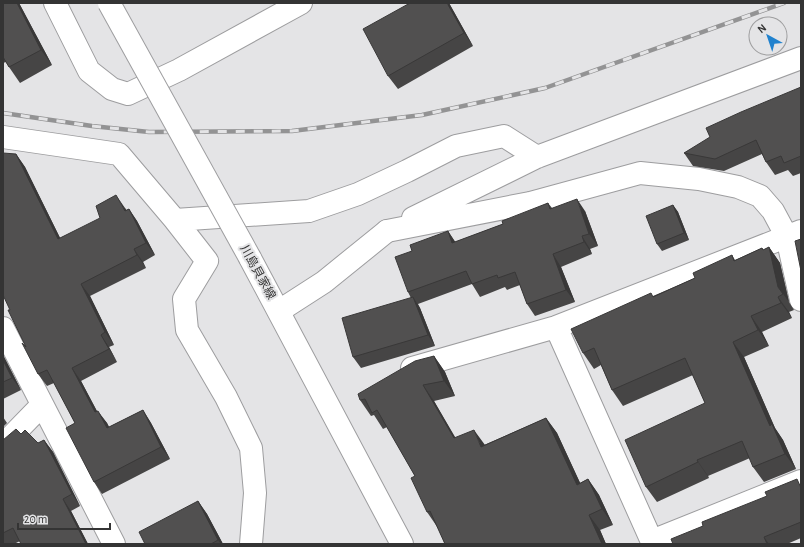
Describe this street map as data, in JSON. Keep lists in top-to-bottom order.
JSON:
{
  "streets": {
    "street": ["川島貝家線"]
  },
  "scale_bar": "20 m",
  "north": "top left"
}
